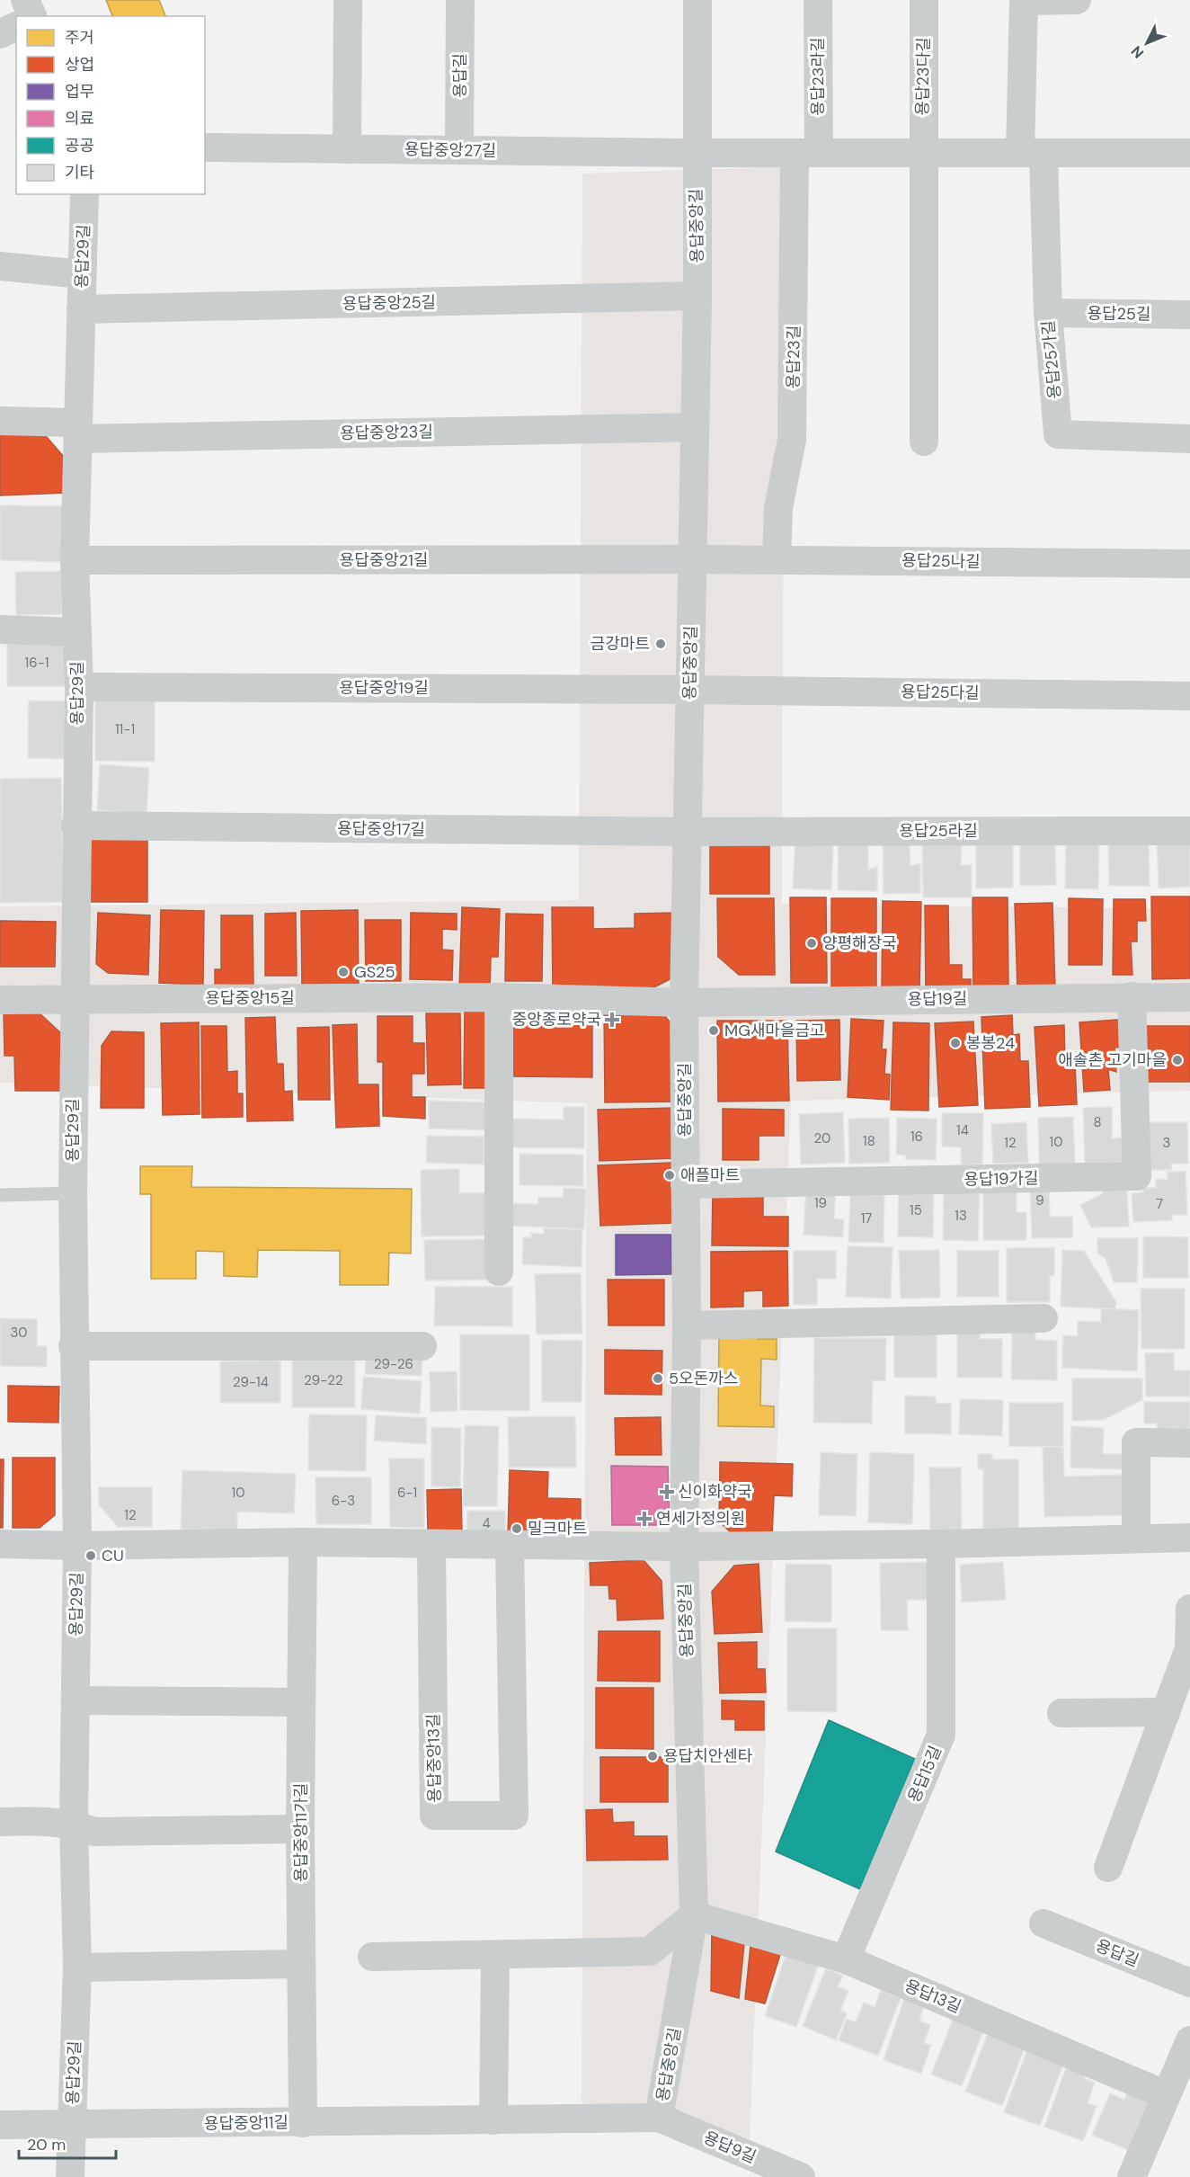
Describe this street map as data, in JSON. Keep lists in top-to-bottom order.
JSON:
{
  "streets": {
    "street": [
      "용답길",
      "용답23라길",
      "용답23다길",
      "용답중앙27길",
      "용답중앙길",
      "용답29길",
      "용답중앙25길",
      "용답25길",
      "용답23길",
      "용답25가길",
      "용답중앙23길",
      "용답중앙21길",
      "용답25나길",
      "용답중앙19길",
      "용답25다길",
      "용답중앙17길",
      "용답25라길",
      "용답중앙15길",
      "용답19길",
      "용답19가길",
      "용답중앙13길",
      "용답15길",
      "용답중앙11가길",
      "용답13길",
      "용답중앙11길",
      "용답9길"
    ]
  },
  "crossings": [
    ["용답길", "용답중앙27길"],
    ["용답23라길", "용답23길"],
    ["용답중앙27길", "용답중앙길"],
    ["용답중앙길", "용답중앙25길"],
    ["용답중앙길", "용답중앙23길"],
    ["용답중앙길", "용답중앙21길"],
    ["용답중앙길", "용답25나길"],
    ["용답중앙길", "용답중앙19길"],
    ["용답중앙길", "용답25다길"],
    ["용답중앙길", "용답중앙17길"],
    ["용답중앙길", "용답25라길"],
    ["용답중앙길", "용답중앙15길"],
    ["용답중앙길", "용답19길"],
    ["용답중앙길", "용답19가길"],
    ["용답중앙길", "용답13길"],
    ["용답중앙길", "용답중앙11길"],
    ["용답중앙길", "용답9길"],
    ["용답29길", "용답중앙25길"],
    ["용답29길", "용답중앙23길"],
    ["용답29길", "용답중앙21길"],
    ["용답29길", "용답중앙19길"],
    ["용답29길", "용답중앙17길"],
    ["용답29길", "용답중앙15길"],
    ["용답29길", "용답중앙11길"],
    ["용답25길", "용답25가길"],
    ["용답23길", "용답25나길"],
    ["용답중앙21길", "용답25나길"],
    ["용답중앙19길", "용답25다길"],
    ["용답중앙17길", "용답25라길"],
    ["용답중앙15길", "용답19길"],
    ["용답19길", "용답19가길"],
    ["용답15길", "용답13길"],
    ["용답중앙11가길", "용답중앙11길"],
    ["용답중앙11길", "용답9길"]
  ],
  "places": {
    "other": [
      "금강마트",
      "양평해장국",
      "GS25",
      "MG새마을금고",
      "봉봉24",
      "애솔촌 고기마을",
      "애플마트",
      "5오돈까스",
      "밀크마트",
      "CU",
      "용답치안센타"
    ],
    "health": ["중앙종로약국", "신이화약국", "연세가정의원"]
  },
  "house_numbers": [
    "16-1",
    "11-1",
    "8",
    "14",
    "16",
    "20",
    "18",
    "10",
    "12",
    "3",
    "9",
    "19",
    "7",
    "15",
    "13",
    "17",
    "30",
    "29-26",
    "29-22",
    "29-14",
    "10",
    "6-1",
    "6-3",
    "12",
    "4"
  ],
  "legend": [
    "주거",
    "상업",
    "업무",
    "의료",
    "공공",
    "기타"
  ],
  "scale_bar": "20 m",
  "north": "bottom left"
}
